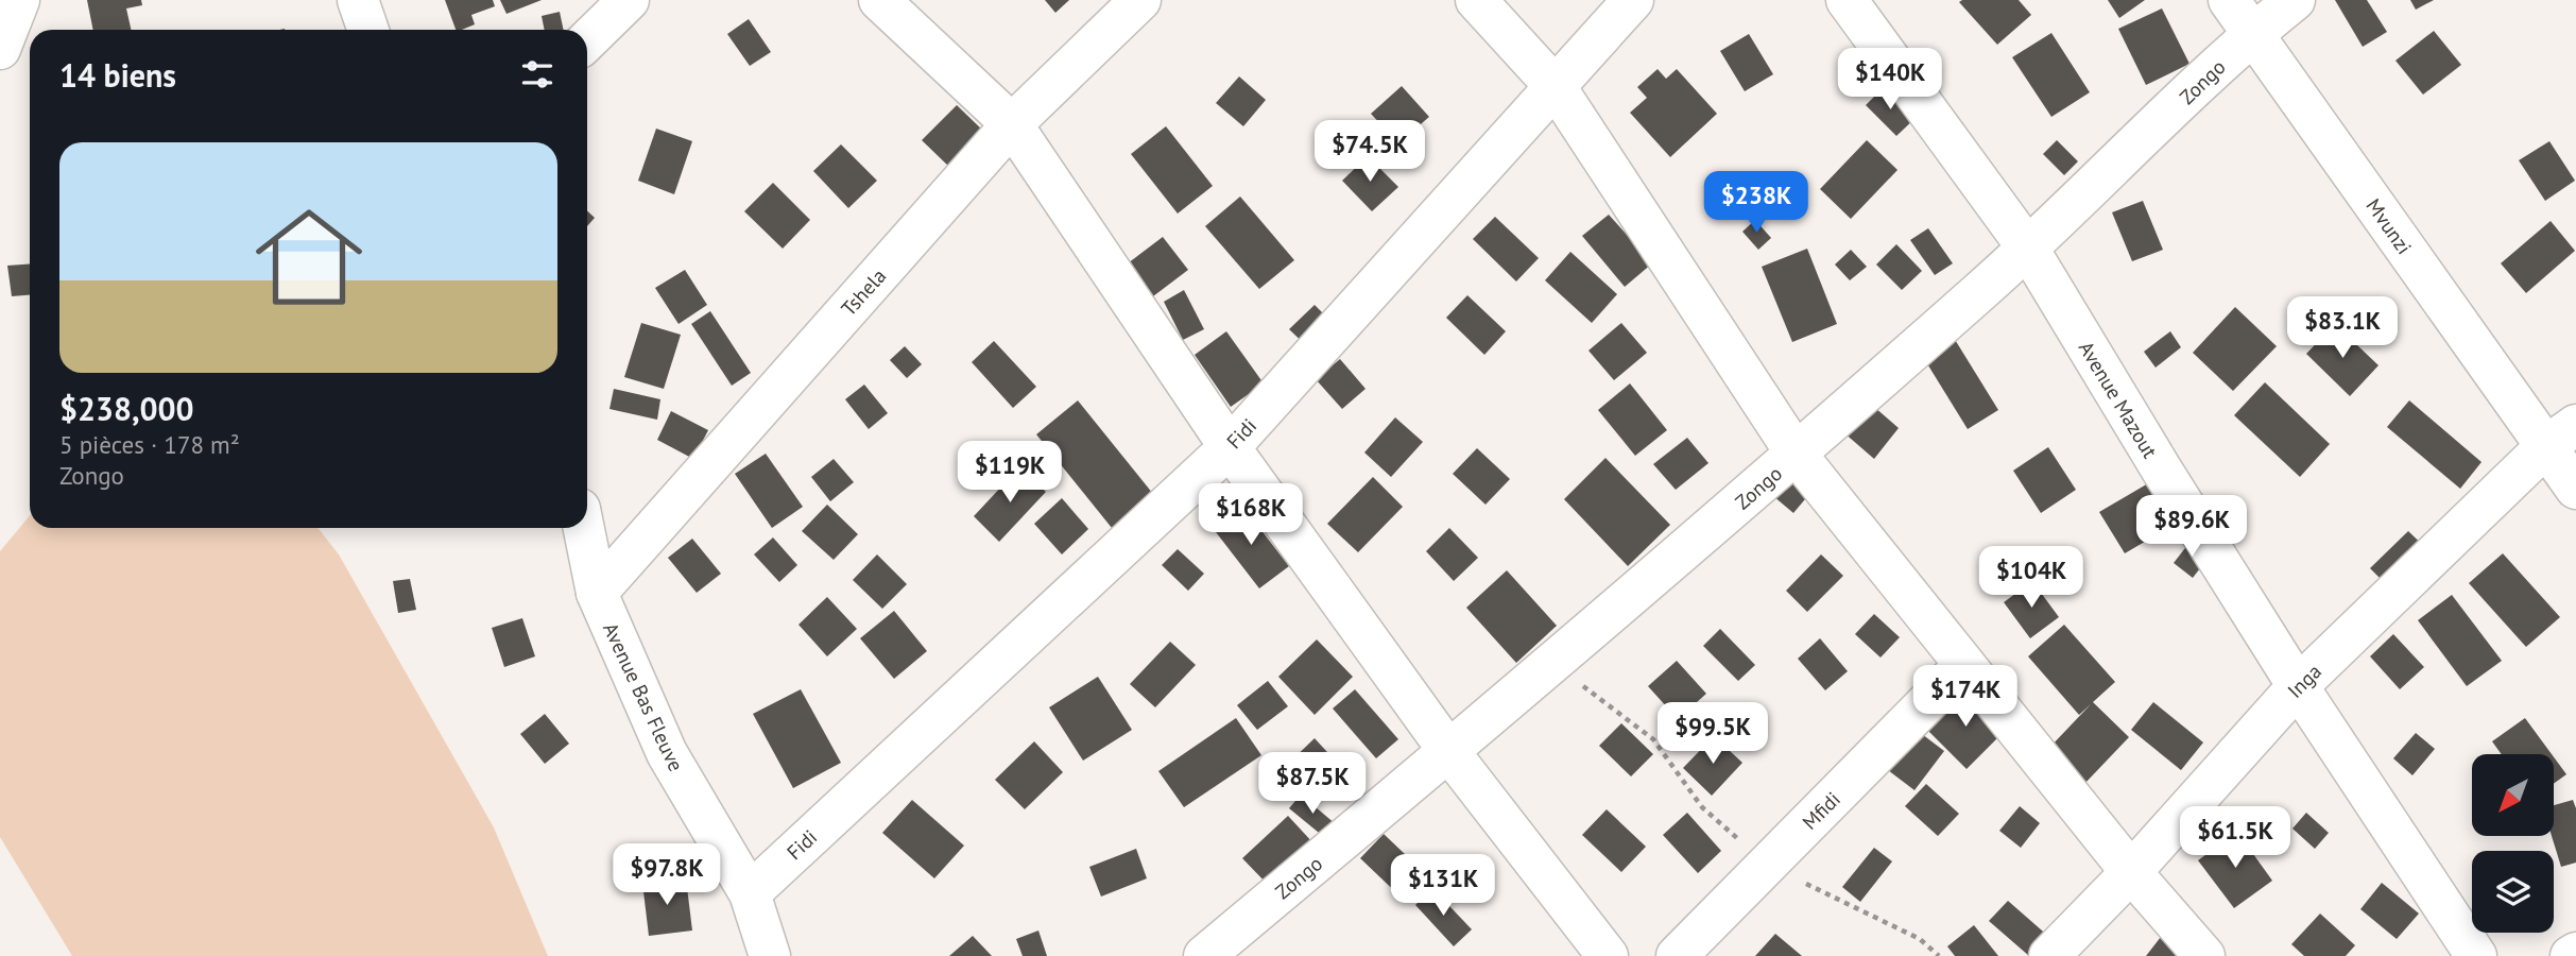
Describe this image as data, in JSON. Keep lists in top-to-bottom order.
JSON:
{
  "streets": {
    "street": [
      "Zongo",
      "Mvunzi",
      "Tshela",
      "Avenue Mazout",
      "Fidi",
      "Inga",
      "Avenue Bas Fleuve",
      "Mfidi"
    ]
  },
  "crossings": [
    ["Zongo", "Mvunzi"],
    ["Zongo", "Avenue Mazout"],
    ["Mvunzi", "Inga"],
    ["Tshela", "Avenue Bas Fleuve"],
    ["Avenue Mazout", "Inga"],
    ["Fidi", "Avenue Bas Fleuve"]
  ],
  "north": "bottom left",
  "page": {
    "heading": "14 biens",
    "price": [
      "$140K",
      "$74.5K",
      "$238K",
      "$83.1K",
      "$119K",
      "$168K",
      "$89.6K",
      "$104K",
      "$174K",
      "$99.5K",
      "$87.5K",
      "$61.5K",
      "$97.8K",
      "$131K"
    ],
    "list": [
      {
        "name": "$238,000",
        "note": "5 pièces · 178 m² · Zongo"
      }
    ]
  }
}
